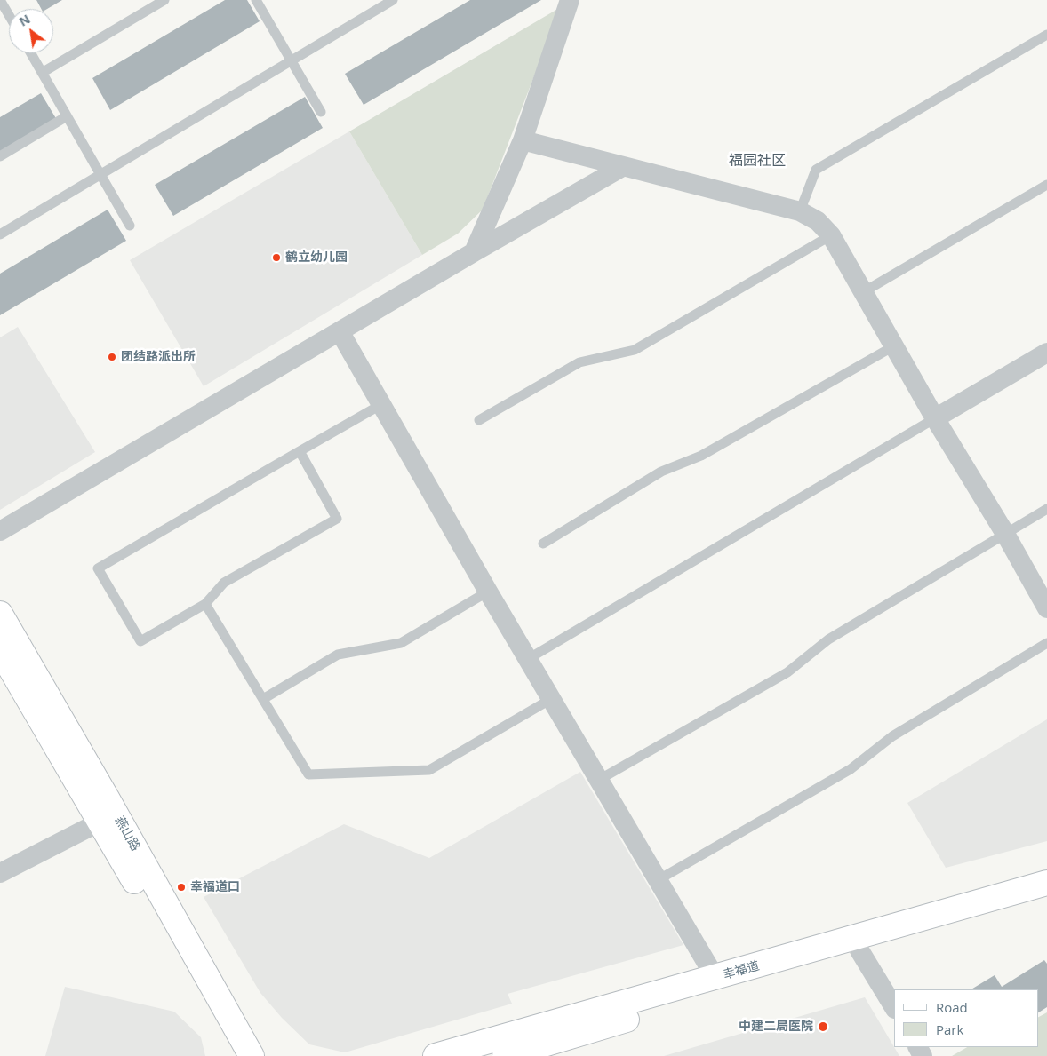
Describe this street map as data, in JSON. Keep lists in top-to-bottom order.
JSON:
{
  "streets": {
    "main road": ["燕山路", "幸福道"]
  },
  "districts": ["福园社区"],
  "places": [
    "鹤立幼儿园",
    "团结路派出所",
    "幸福道口",
    "中建二局医院"
  ],
  "legend": ["Road", "Park"],
  "north": "top left"
}
